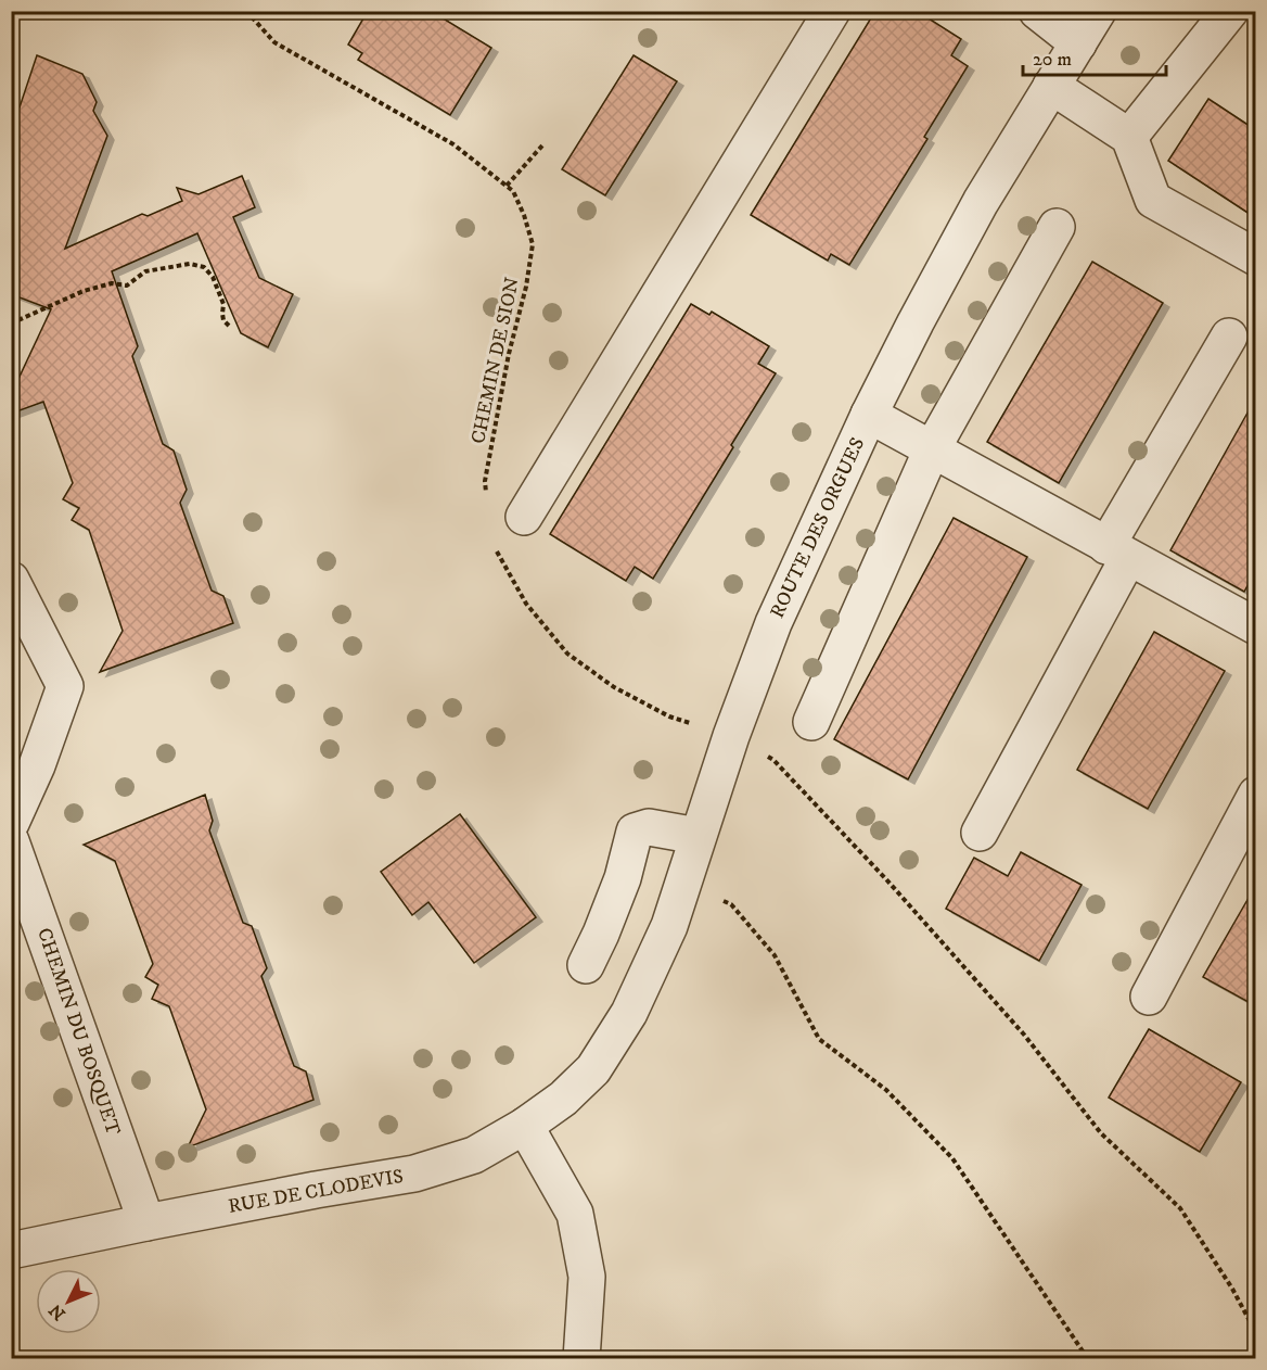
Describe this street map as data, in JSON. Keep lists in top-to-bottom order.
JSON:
{
  "streets": {
    "street": ["ROUTE DES ORGUES", "CHEMIN DU BOSQUET", "RUE DE CLODEVIS"],
    "path": ["CHEMIN DE SION"]
  },
  "crossings": [
    ["ROUTE DES ORGUES", "RUE DE CLODEVIS"],
    ["CHEMIN DU BOSQUET", "RUE DE CLODEVIS"]
  ],
  "scale_bar": "20 m",
  "north": "bottom left"
}
